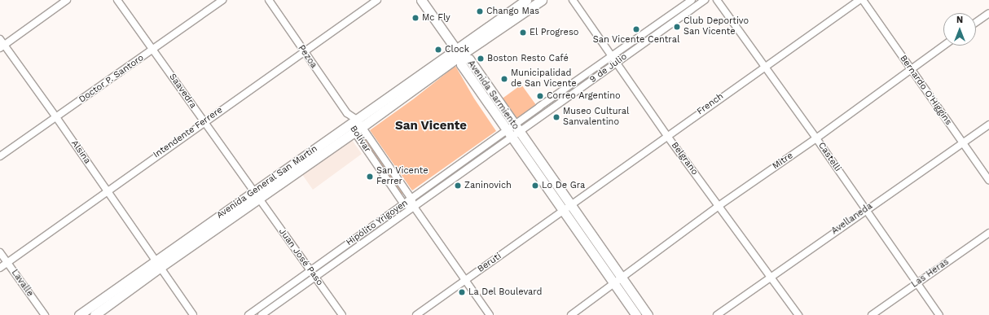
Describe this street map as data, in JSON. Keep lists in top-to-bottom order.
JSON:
{
  "streets": {
    "main road": ["Avenida Sarmiento", "Avenida General San Martín"],
    "street": [
      "Pezoa",
      "9 de Julio",
      "Doctor P. Santoro",
      "Bernardo O'Higgins",
      "Saavedra",
      "French",
      "Intendente Ferrere",
      "Bolívar",
      "Alsina",
      "Castelli",
      "Belgrano",
      "Mitre",
      "Avellaneda",
      "Hipólito Yrigoyen",
      "Juan José Paso",
      "Beruti",
      "Las Heras",
      "Lavalle"
    ]
  },
  "crossings": [
    ["Pezoa", "Intendente Ferrere"],
    ["Pezoa", "Bolívar"],
    ["9 de Julio", "Avenida Sarmiento"],
    ["9 de Julio", "Belgrano"],
    ["9 de Julio", "Hipólito Yrigoyen"],
    ["Doctor P. Santoro", "Saavedra"],
    ["Doctor P. Santoro", "Alsina"],
    ["Bernardo O'Higgins", "Mitre"],
    ["Bernardo O'Higgins", "Avellaneda"],
    ["Saavedra", "Intendente Ferrere"],
    ["Saavedra", "Avenida General San Martín"],
    ["Saavedra", "Juan José Paso"],
    ["Avenida Sarmiento", "French"],
    ["Avenida Sarmiento", "Mitre"],
    ["Avenida Sarmiento", "Avenida General San Martín"],
    ["Avenida Sarmiento", "Hipólito Yrigoyen"],
    ["Avenida Sarmiento", "Beruti"],
    ["French", "Castelli"],
    ["French", "Belgrano"],
    ["French", "Beruti"],
    ["Intendente Ferrere", "Alsina"],
    ["Intendente Ferrere", "Lavalle"],
    ["Bolívar", "Avenida General San Martín"],
    ["Bolívar", "Hipólito Yrigoyen"],
    ["Bolívar", "Beruti"],
    ["Alsina", "Avenida General San Martín"],
    ["Castelli", "Mitre"],
    ["Castelli", "Avellaneda"],
    ["Castelli", "Las Heras"],
    ["Belgrano", "Mitre"],
    ["Belgrano", "Avellaneda"],
    ["Avenida General San Martín", "Juan José Paso"],
    ["Hipólito Yrigoyen", "Juan José Paso"]
  ],
  "districts": ["San Vicente"],
  "places": [
    "Chango Mas",
    "Mc Fly",
    "Club Deportivo San Vicente",
    "San Vicente Central",
    "El Progreso",
    "Clock",
    "Boston Resto Café",
    "Municipalidad de San Vicente",
    "Correo Argentino",
    "Museo Cultural Sanvalentino",
    "San Vicente Ferrer",
    "Zaninovich",
    "Lo De Gra",
    "La Del Boulevard"
  ],
  "north": "top"
}
